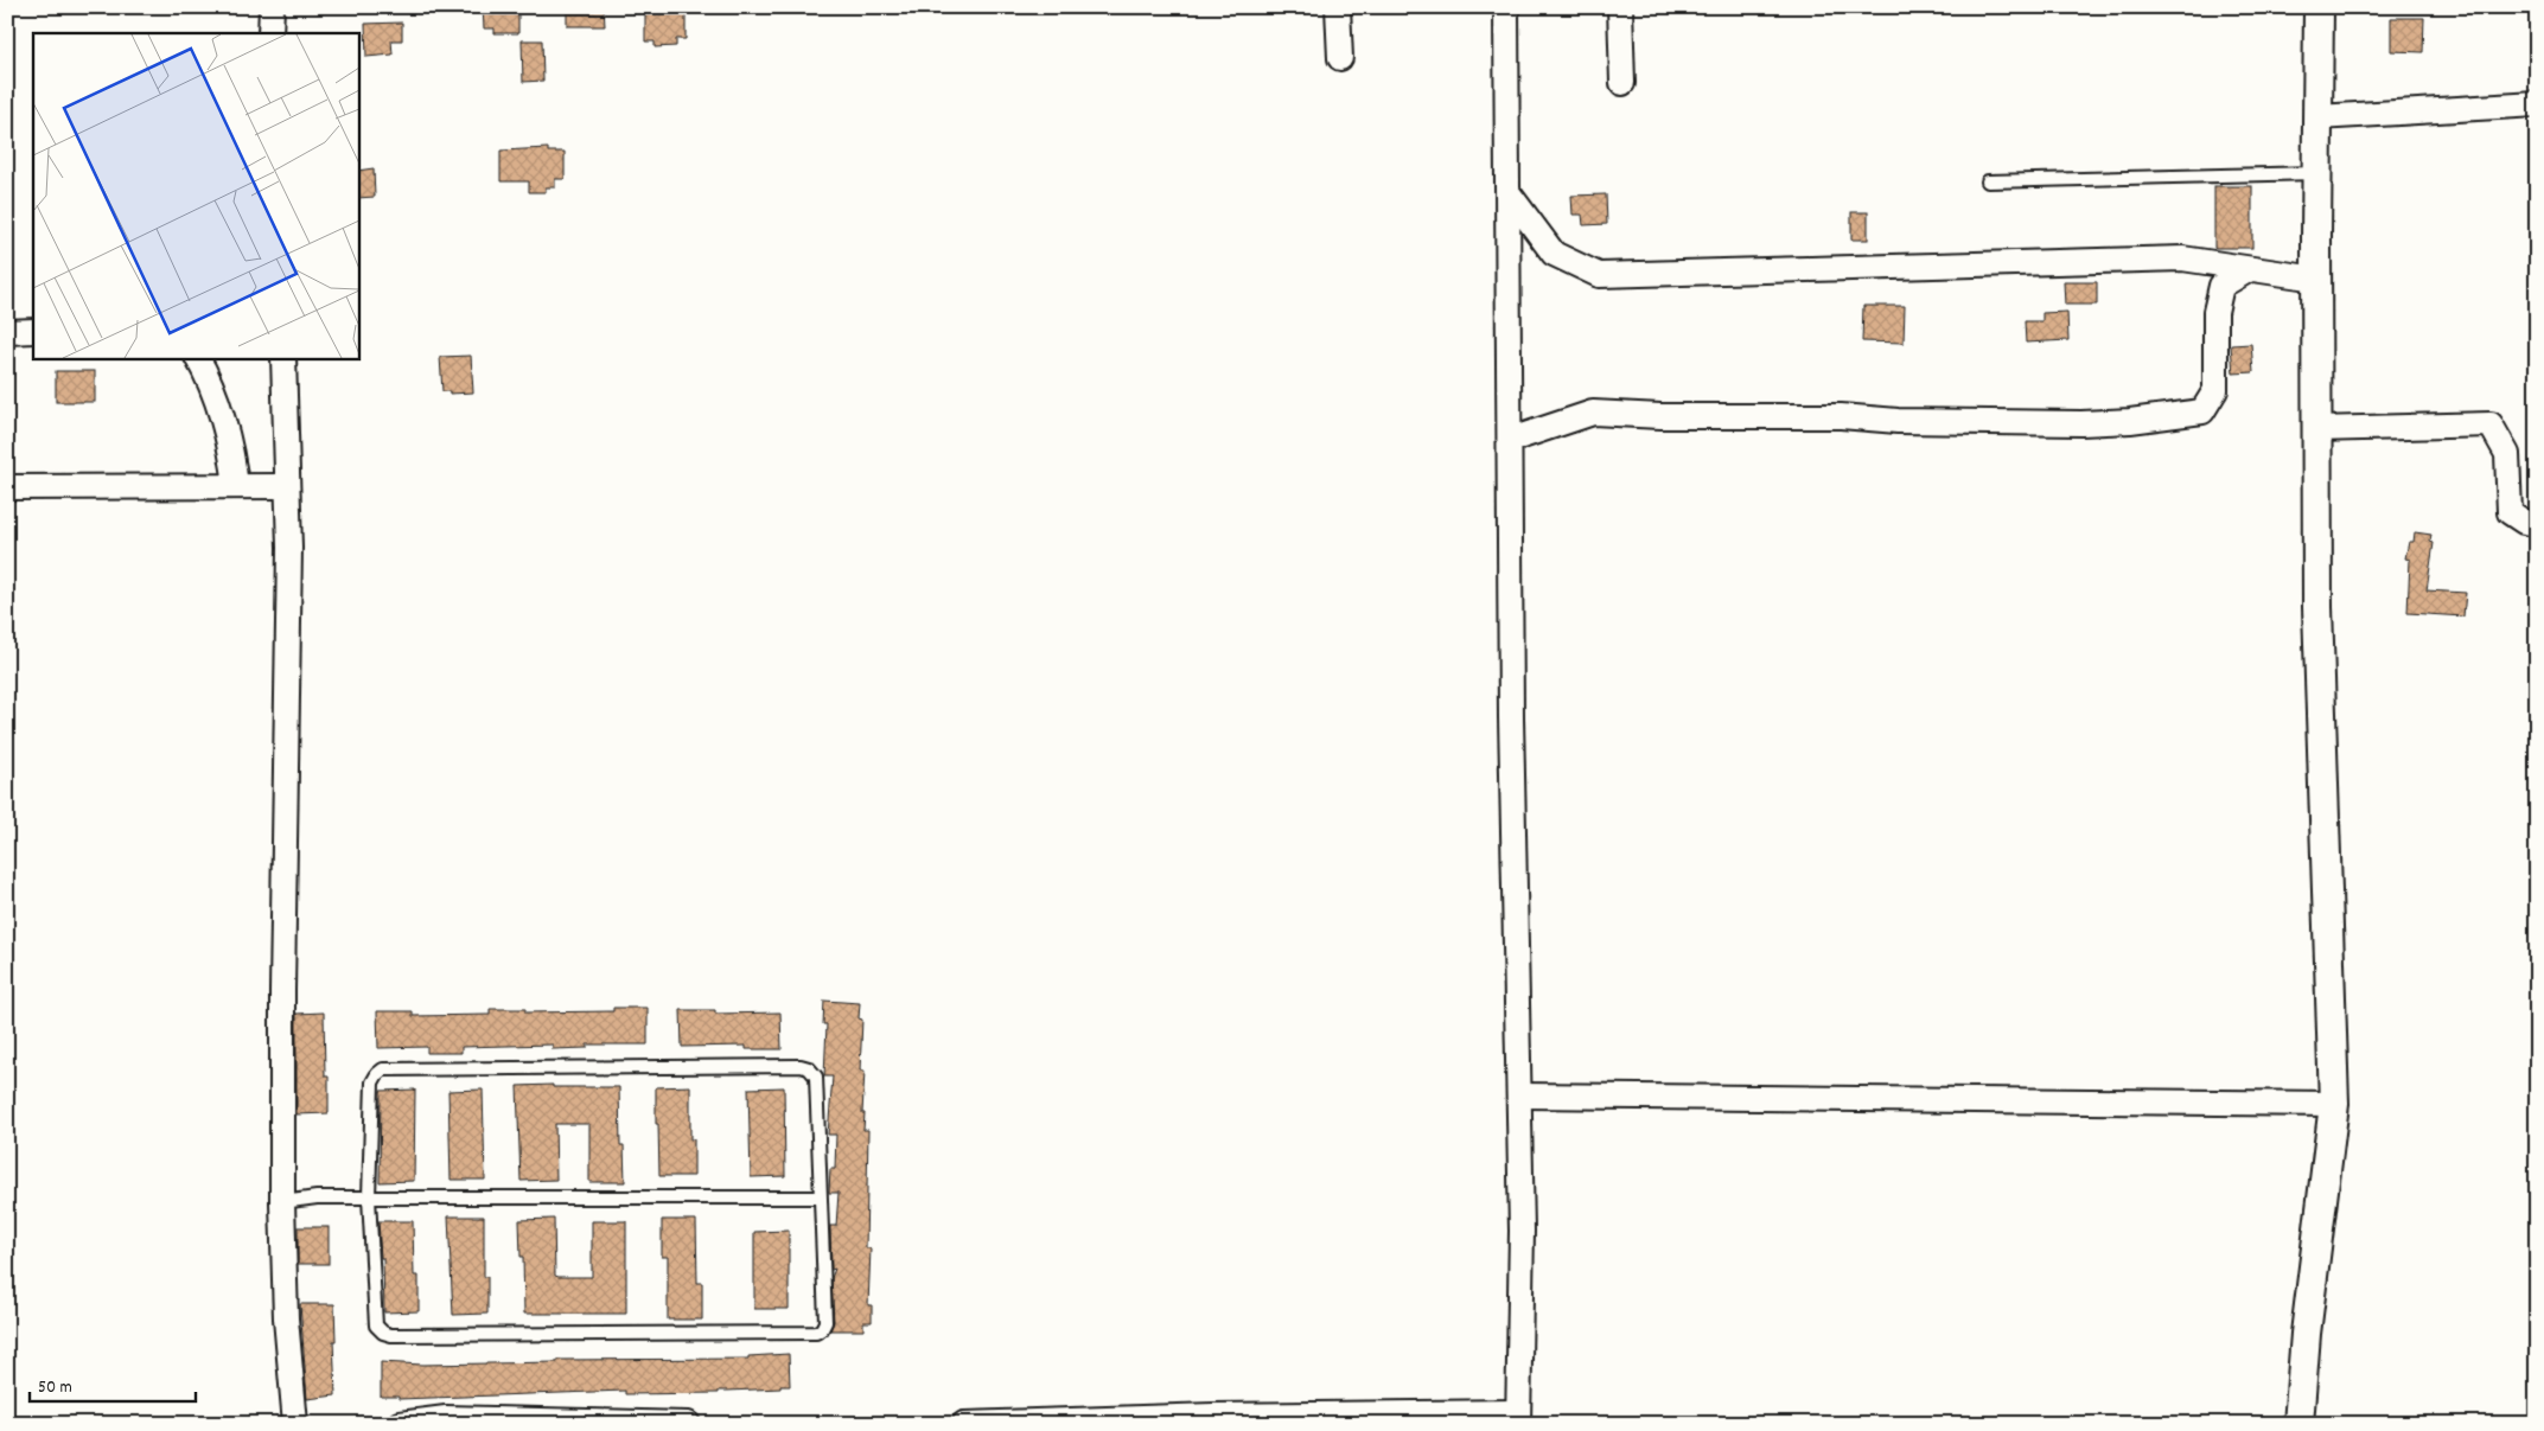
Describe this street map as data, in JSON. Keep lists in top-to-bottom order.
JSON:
{
  "scale_bar": "50 m"
}
